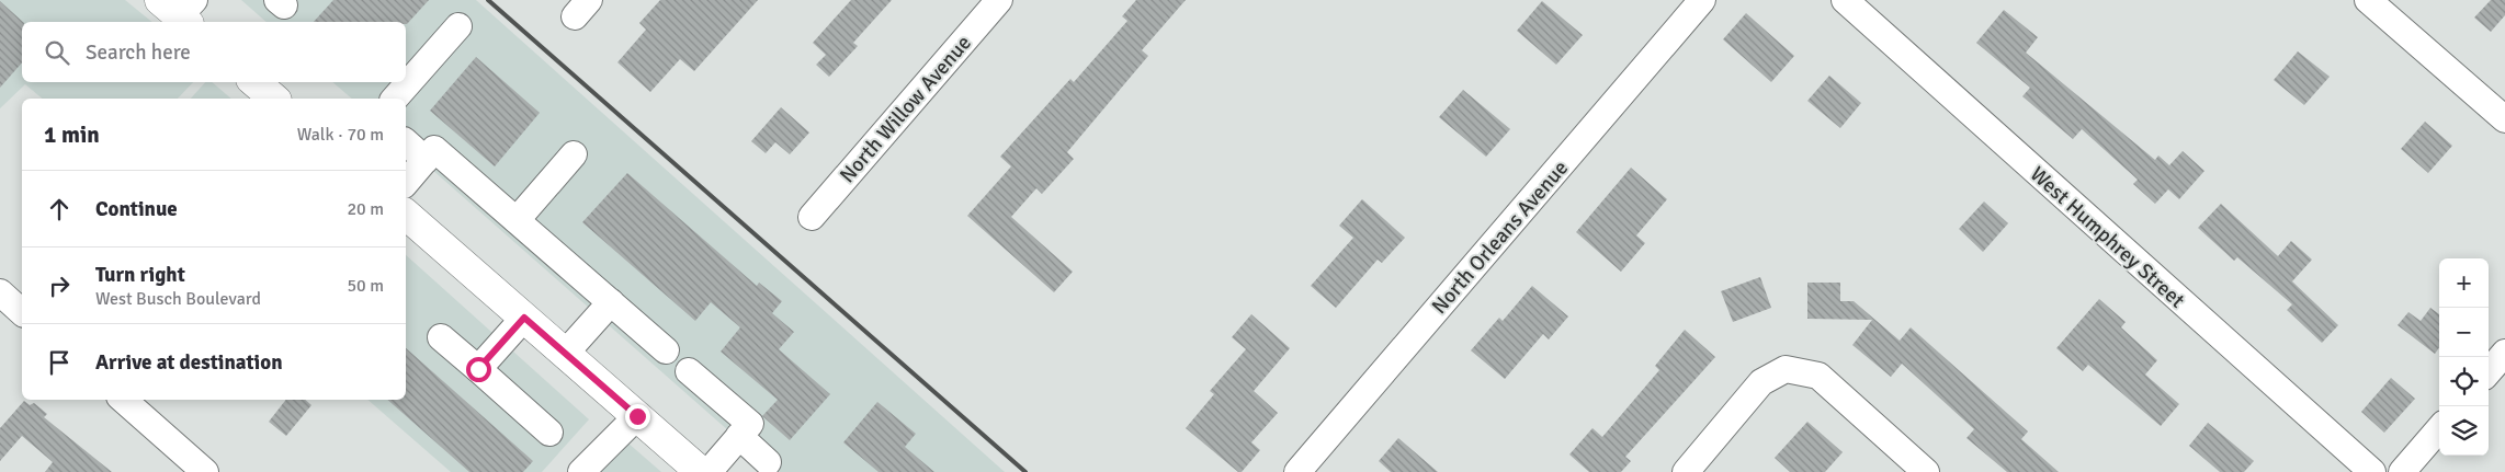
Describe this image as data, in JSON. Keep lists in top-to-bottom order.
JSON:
{
  "streets": {
    "street": ["North Willow Avenue", "North Orleans Avenue", "West Humphrey Street"]
  },
  "page": {
    "search": "Search here",
    "heading": ["1 min", "Walk · 70 m"],
    "list": [
      ["Continue", "20 m"],
      ["Turn right", "West Busch Boulevard", "50 m"],
      "Arrive at destination"
    ],
    "map_buttons": ["+", "−"]
  }
}
